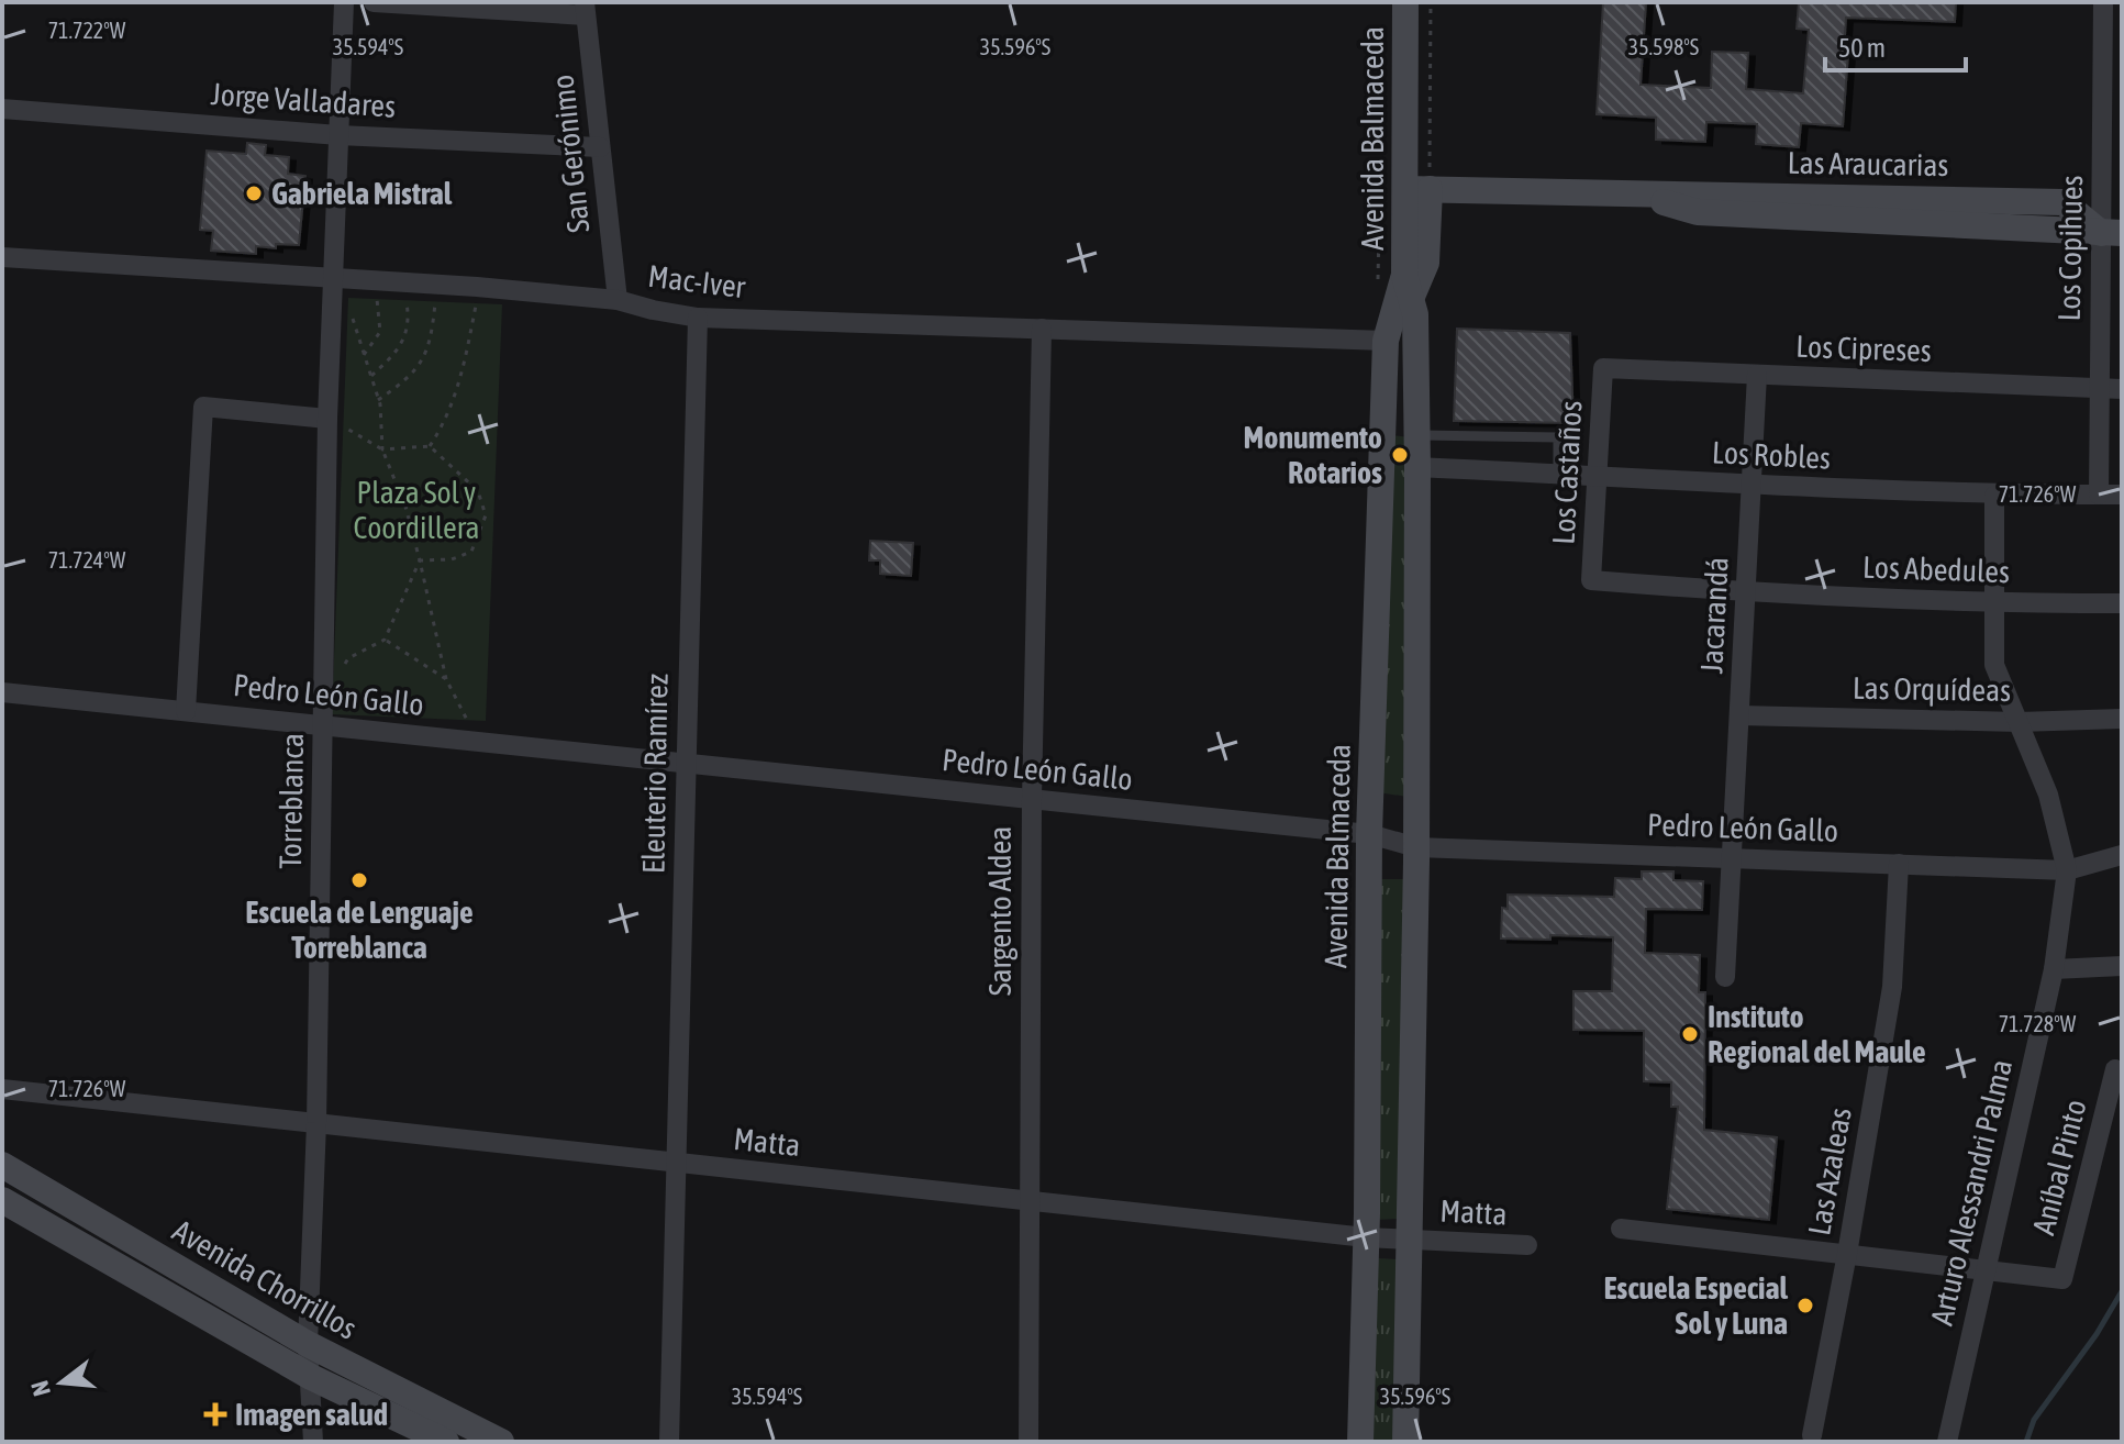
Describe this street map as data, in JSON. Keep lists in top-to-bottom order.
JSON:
{
  "streets": {
    "main road": ["Avenida Balmaceda", "Las Araucarias", "Avenida Chorrillos"],
    "street": [
      "Jorge Valladares",
      "San Gerónimo",
      "Los Copihues",
      "Mac-Iver",
      "Los Cipreses",
      "Los Robles",
      "Los Castaños",
      "Los Abedules",
      "Jacarandá",
      "Las Orquídeas",
      "Pedro León Gallo",
      "Eleuterio Ramírez",
      "Torreblanca",
      "Sargento Aldea",
      "Matta",
      "Aníbal Pinto",
      "Las Azaleas",
      "Arturo Alessandri Palma"
    ]
  },
  "crossings": [
    ["Jorge Valladares", "San Gerónimo"],
    ["Jorge Valladares", "Torreblanca"],
    ["Avenida Balmaceda", "Las Araucarias"],
    ["Avenida Balmaceda", "Mac-Iver"],
    ["Avenida Balmaceda", "Pedro León Gallo"],
    ["Avenida Balmaceda", "Matta"],
    ["San Gerónimo", "Mac-Iver"],
    ["Las Araucarias", "Los Copihues"],
    ["Los Copihues", "Los Cipreses"],
    ["Los Copihues", "Los Robles"],
    ["Mac-Iver", "Eleuterio Ramírez"],
    ["Mac-Iver", "Torreblanca"],
    ["Mac-Iver", "Sargento Aldea"],
    ["Los Cipreses", "Los Castaños"],
    ["Los Cipreses", "Jacarandá"],
    ["Los Robles", "Los Castaños"],
    ["Los Robles", "Jacarandá"],
    ["Los Robles", "Arturo Alessandri Palma"],
    ["Los Castaños", "Los Abedules"],
    ["Los Abedules", "Jacarandá"],
    ["Los Abedules", "Arturo Alessandri Palma"],
    ["Jacarandá", "Las Orquídeas"],
    ["Jacarandá", "Pedro León Gallo"],
    ["Las Orquídeas", "Arturo Alessandri Palma"],
    ["Pedro León Gallo", "Eleuterio Ramírez"],
    ["Pedro León Gallo", "Torreblanca"],
    ["Pedro León Gallo", "Sargento Aldea"],
    ["Pedro León Gallo", "Las Azaleas"],
    ["Pedro León Gallo", "Arturo Alessandri Palma"],
    ["Eleuterio Ramírez", "Matta"],
    ["Torreblanca", "Matta"],
    ["Torreblanca", "Avenida Chorrillos"],
    ["Sargento Aldea", "Matta"],
    ["Aníbal Pinto", "Arturo Alessandri Palma"]
  ],
  "parks": ["Plaza Sol y Coordillera"],
  "places": {
    "other": [
      "Gabriela Mistral",
      "Monumento Rotarios",
      "Escuela de Lenguaje Torreblanca",
      "Instituto Regional del Maule",
      "Escuela Especial Sol y Luna"
    ],
    "health": ["Imagen salud"]
  },
  "scale_bar": "50 m",
  "north": "left",
  "coordinates": [
    "71.722°W",
    "35.594°S",
    "35.596°S",
    "35.598°S",
    "71.726°W",
    "71.724°W",
    "71.728°W"
  ]
}
